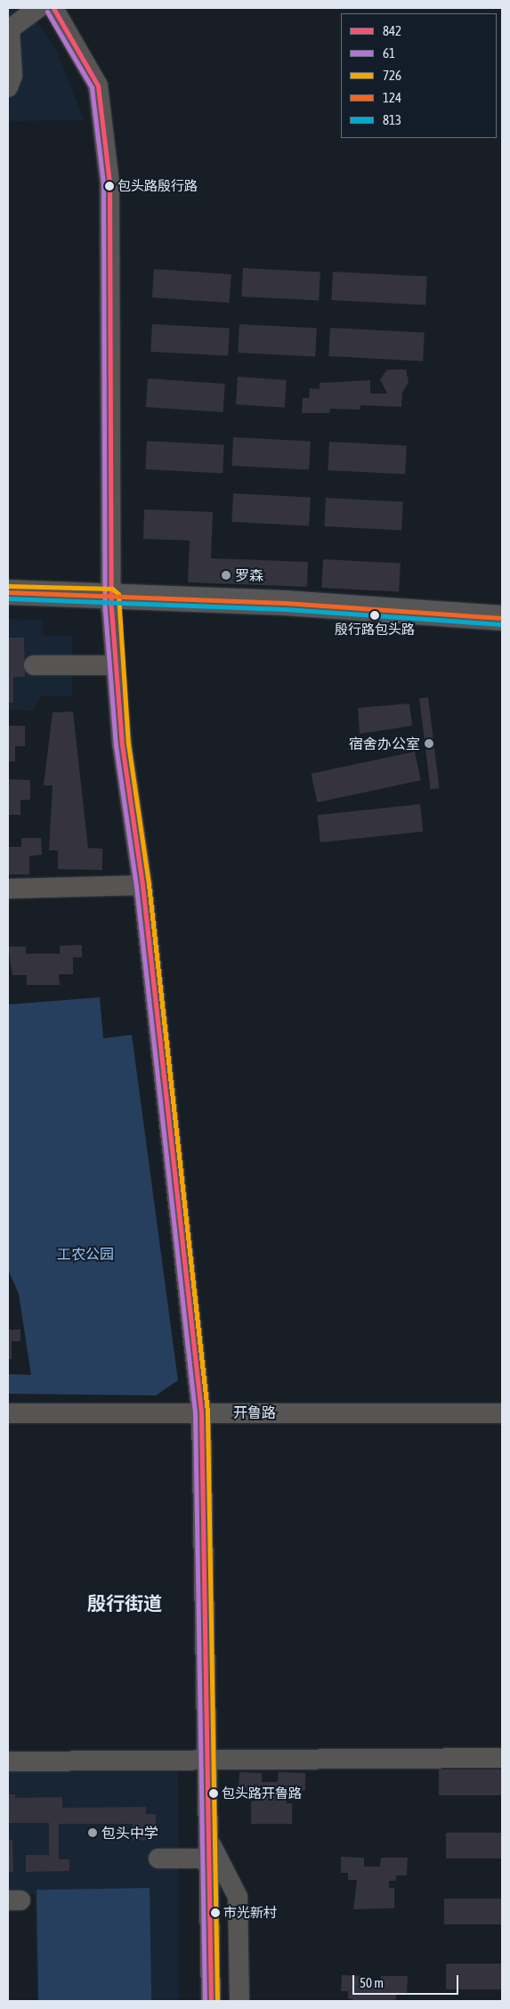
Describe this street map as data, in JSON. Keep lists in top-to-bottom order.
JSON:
{
  "streets": {
    "street": ["开鲁路"]
  },
  "districts": ["殷行街道"],
  "parks": ["工农公园"],
  "places": [
    "包头路殷行路",
    "罗森",
    "殷行路包头路",
    "宿舍办公室",
    "包头路开鲁路",
    "包头中学",
    "市光新村"
  ],
  "lines": [
    "transit line 842",
    "transit line 61",
    "transit line 726",
    "transit line 124",
    "transit line 813"
  ],
  "legend": [
    "842",
    "61",
    "726",
    "124",
    "813"
  ],
  "scale_bar": "50 m"
}
